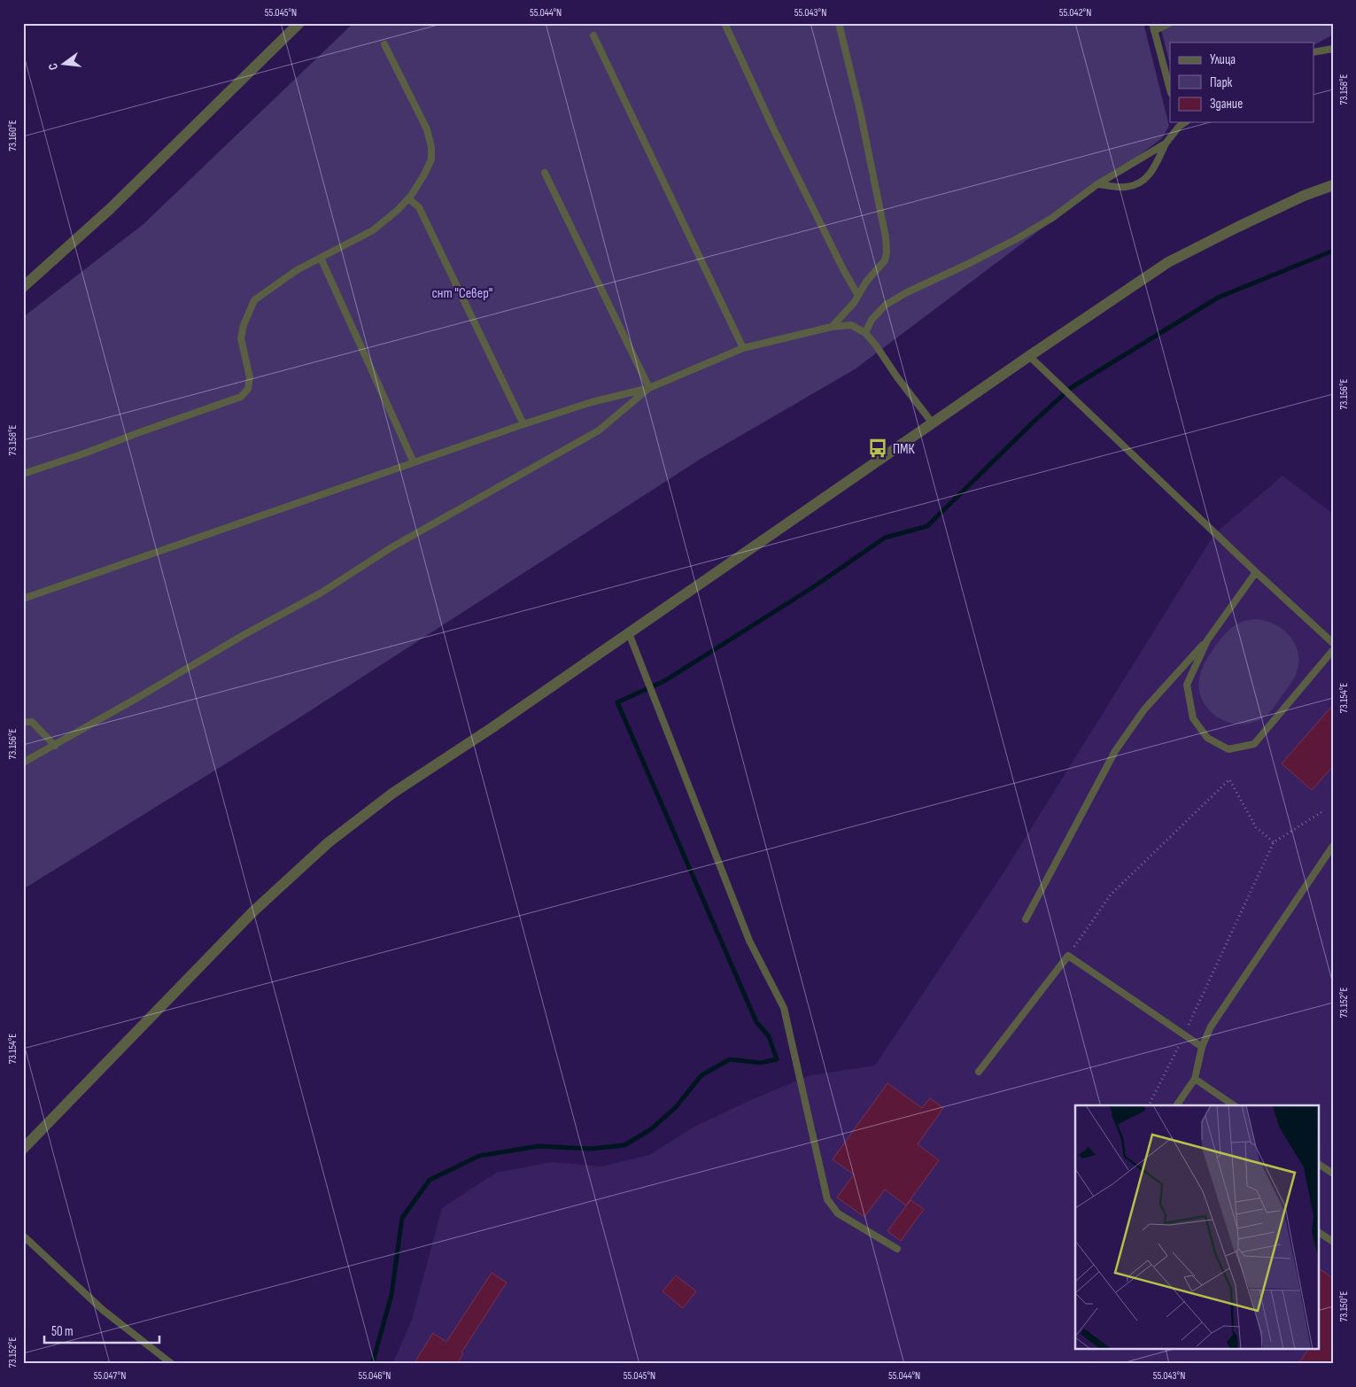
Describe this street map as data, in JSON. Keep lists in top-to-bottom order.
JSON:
{
  "parks": ["снт \"Север\""],
  "places": {
    "bus stop": ["ПМК"]
  },
  "legend": ["Улица", "Парк", "Здание"],
  "scale_bar": "50 m",
  "north": "left",
  "coordinates": [
    "55.045°N",
    "55.044°N",
    "55.043°N",
    "55.042°N",
    "73.158°E",
    "73.160°E",
    "73.156°E",
    "73.154°E",
    "73.152°E",
    "73.150°E",
    "55.047°N",
    "55.046°N"
  ]
}
